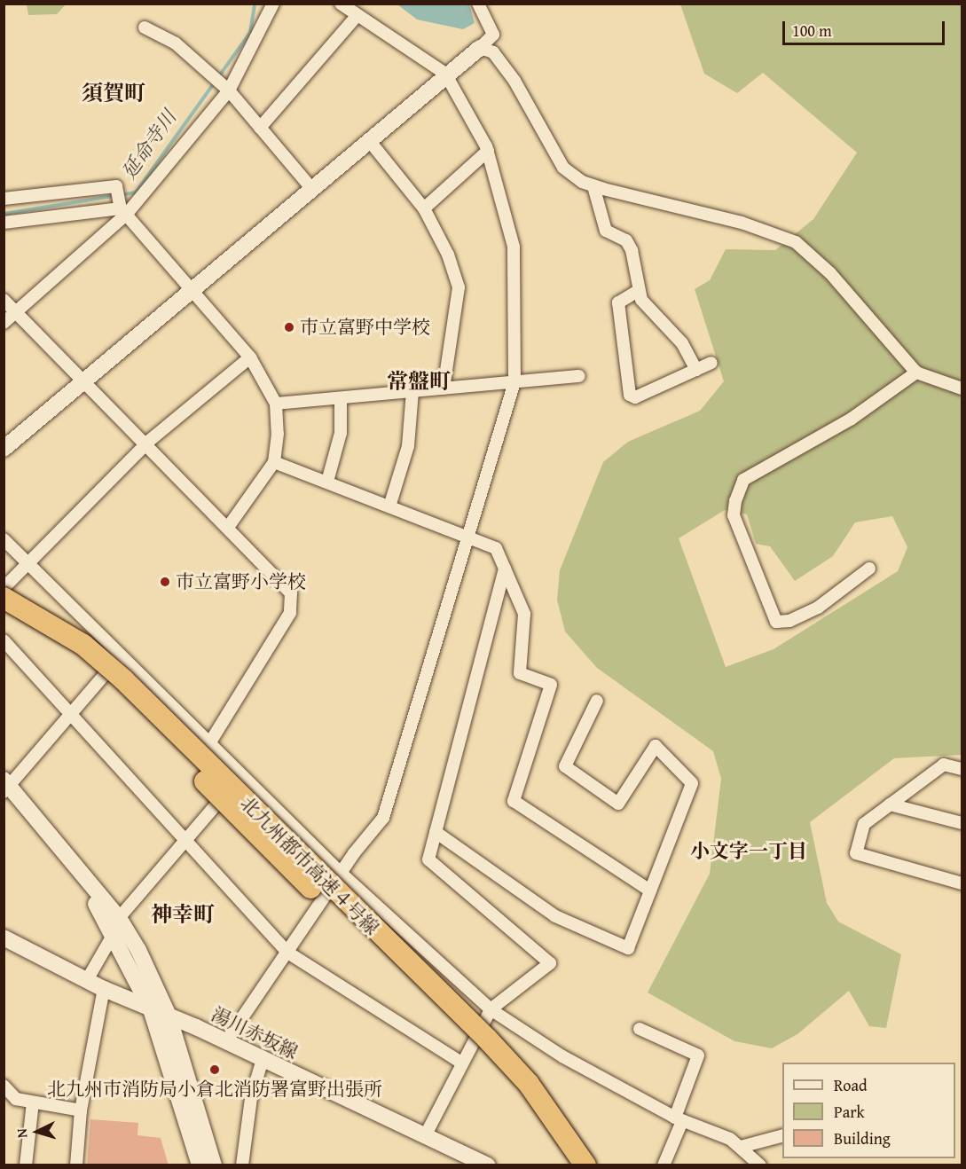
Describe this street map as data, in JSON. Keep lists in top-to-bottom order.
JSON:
{
  "streets": {
    "highway": ["北九州都市高速４号線"],
    "street": ["湯川赤坂線"]
  },
  "districts": [
    "須賀町",
    "常盤町",
    "小文字一丁目",
    "神幸町"
  ],
  "water": ["延命寺川"],
  "places": ["市立富野中学校", "市立富野小学校", "北九州市消防局小倉北消防署富野出張所"],
  "legend": ["Road", "Park", "Building"],
  "scale_bar": "100 m",
  "north": "left"
}
